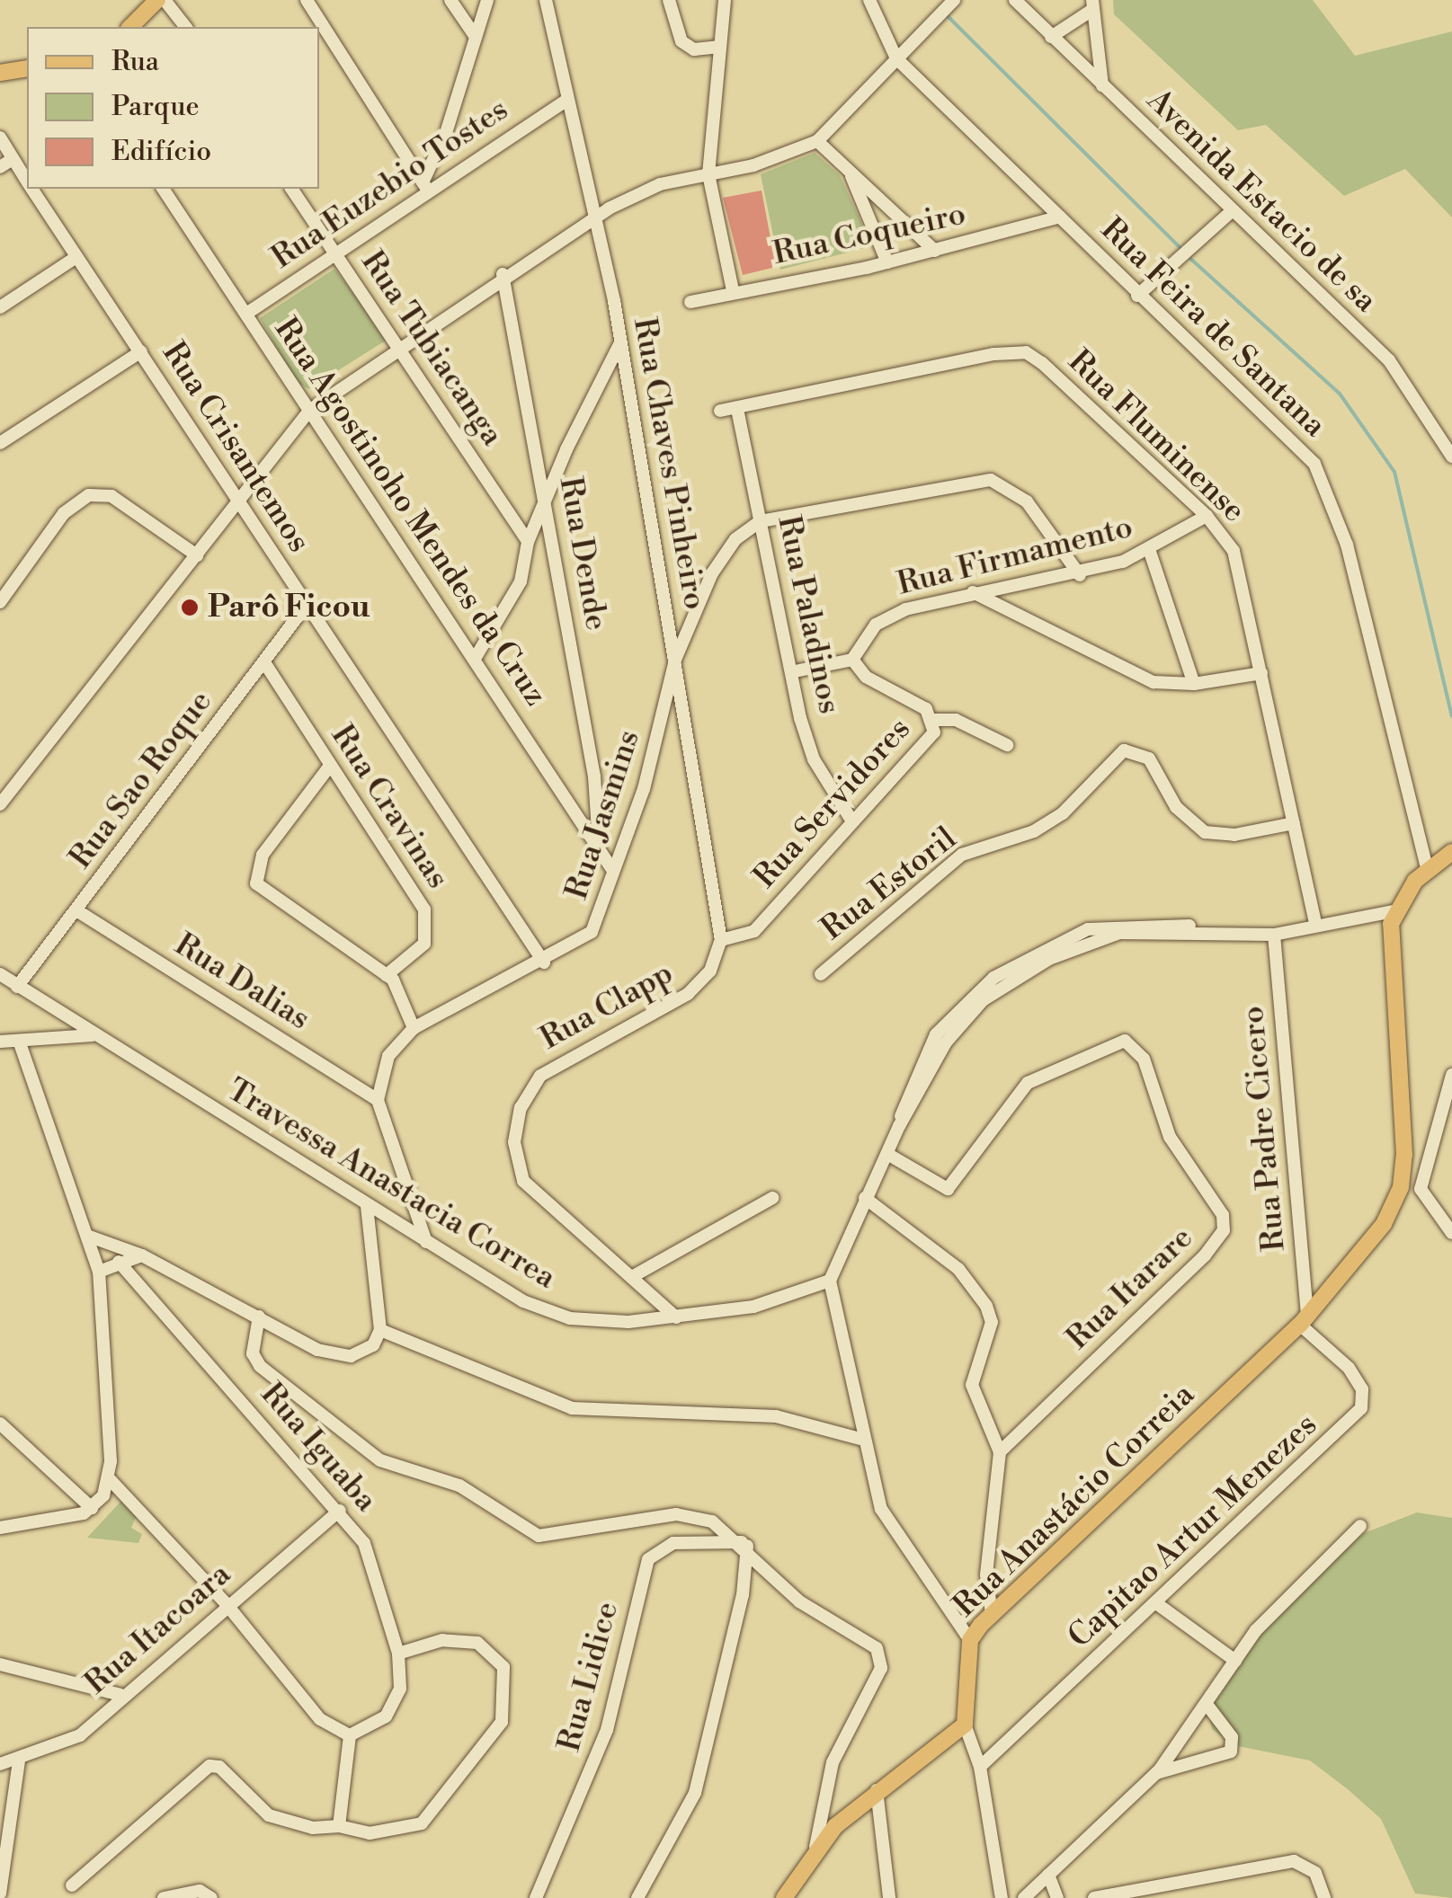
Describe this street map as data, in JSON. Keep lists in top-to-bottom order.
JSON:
{
  "streets": {
    "main road": ["Rua Anastácio Correia"],
    "street": [
      "Rua Euzebio Tostes",
      "Avenida Estacio de sa",
      "Rua Coqueiro",
      "Rua Feira de Santana",
      "Rua Tubiacanga",
      "Rua Fluminense",
      "Rua Crisantemos",
      "Rua Chaves Pinheiro",
      "Rua Agostinoho Mendes da Cruz",
      "Rua Dende",
      "Rua Firmamento",
      "Rua Paladinos",
      "Rua Sao Roque",
      "Rua Servidores",
      "Rua Cravinas",
      "Rua Jasmins",
      "Rua Estoril",
      "Rua Dalias",
      "Rua Clapp",
      "Rua Padre Cicero",
      "Travessa Anastacia Correa",
      "Rua Itarare",
      "Rua Iguaba",
      "Capitao Artur Menezes",
      "Rua Itacoara",
      "Rua Lidice"
    ]
  },
  "crossings": [
    ["Rua Euzebio Tostes", "Rua Tubiacanga"],
    ["Rua Euzebio Tostes", "Rua Chaves Pinheiro"],
    ["Rua Euzebio Tostes", "Rua Agostinoho Mendes da Cruz"],
    ["Rua Coqueiro", "Rua Feira de Santana"],
    ["Rua Fluminense", "Rua Firmamento"],
    ["Rua Fluminense", "Rua Paladinos"],
    ["Rua Fluminense", "Rua Estoril"],
    ["Rua Crisantemos", "Rua Sao Roque"],
    ["Rua Crisantemos", "Rua Jasmins"],
    ["Rua Chaves Pinheiro", "Rua Servidores"],
    ["Rua Chaves Pinheiro", "Rua Jasmins"],
    ["Rua Chaves Pinheiro", "Rua Clapp"],
    ["Rua Agostinoho Mendes da Cruz", "Rua Dende"],
    ["Rua Agostinoho Mendes da Cruz", "Rua Jasmins"],
    ["Rua Firmamento", "Rua Servidores"],
    ["Rua Paladinos", "Rua Servidores"],
    ["Rua Paladinos", "Rua Jasmins"],
    ["Rua Sao Roque", "Rua Cravinas"],
    ["Rua Sao Roque", "Rua Dalias"],
    ["Rua Sao Roque", "Travessa Anastacia Correa"],
    ["Rua Servidores", "Rua Clapp"],
    ["Rua Jasmins", "Rua Dalias"],
    ["Rua Clapp", "Travessa Anastacia Correa"],
    ["Rua Padre Cicero", "Rua Anastácio Correia"],
    ["Rua Padre Cicero", "Capitao Artur Menezes"],
    ["Rua Iguaba", "Rua Itacoara"],
    ["Rua Anastácio Correia", "Capitao Artur Menezes"]
  ],
  "places": ["Parô Ficou"],
  "legend": ["Rua", "Parque", "Edifício"]
}
